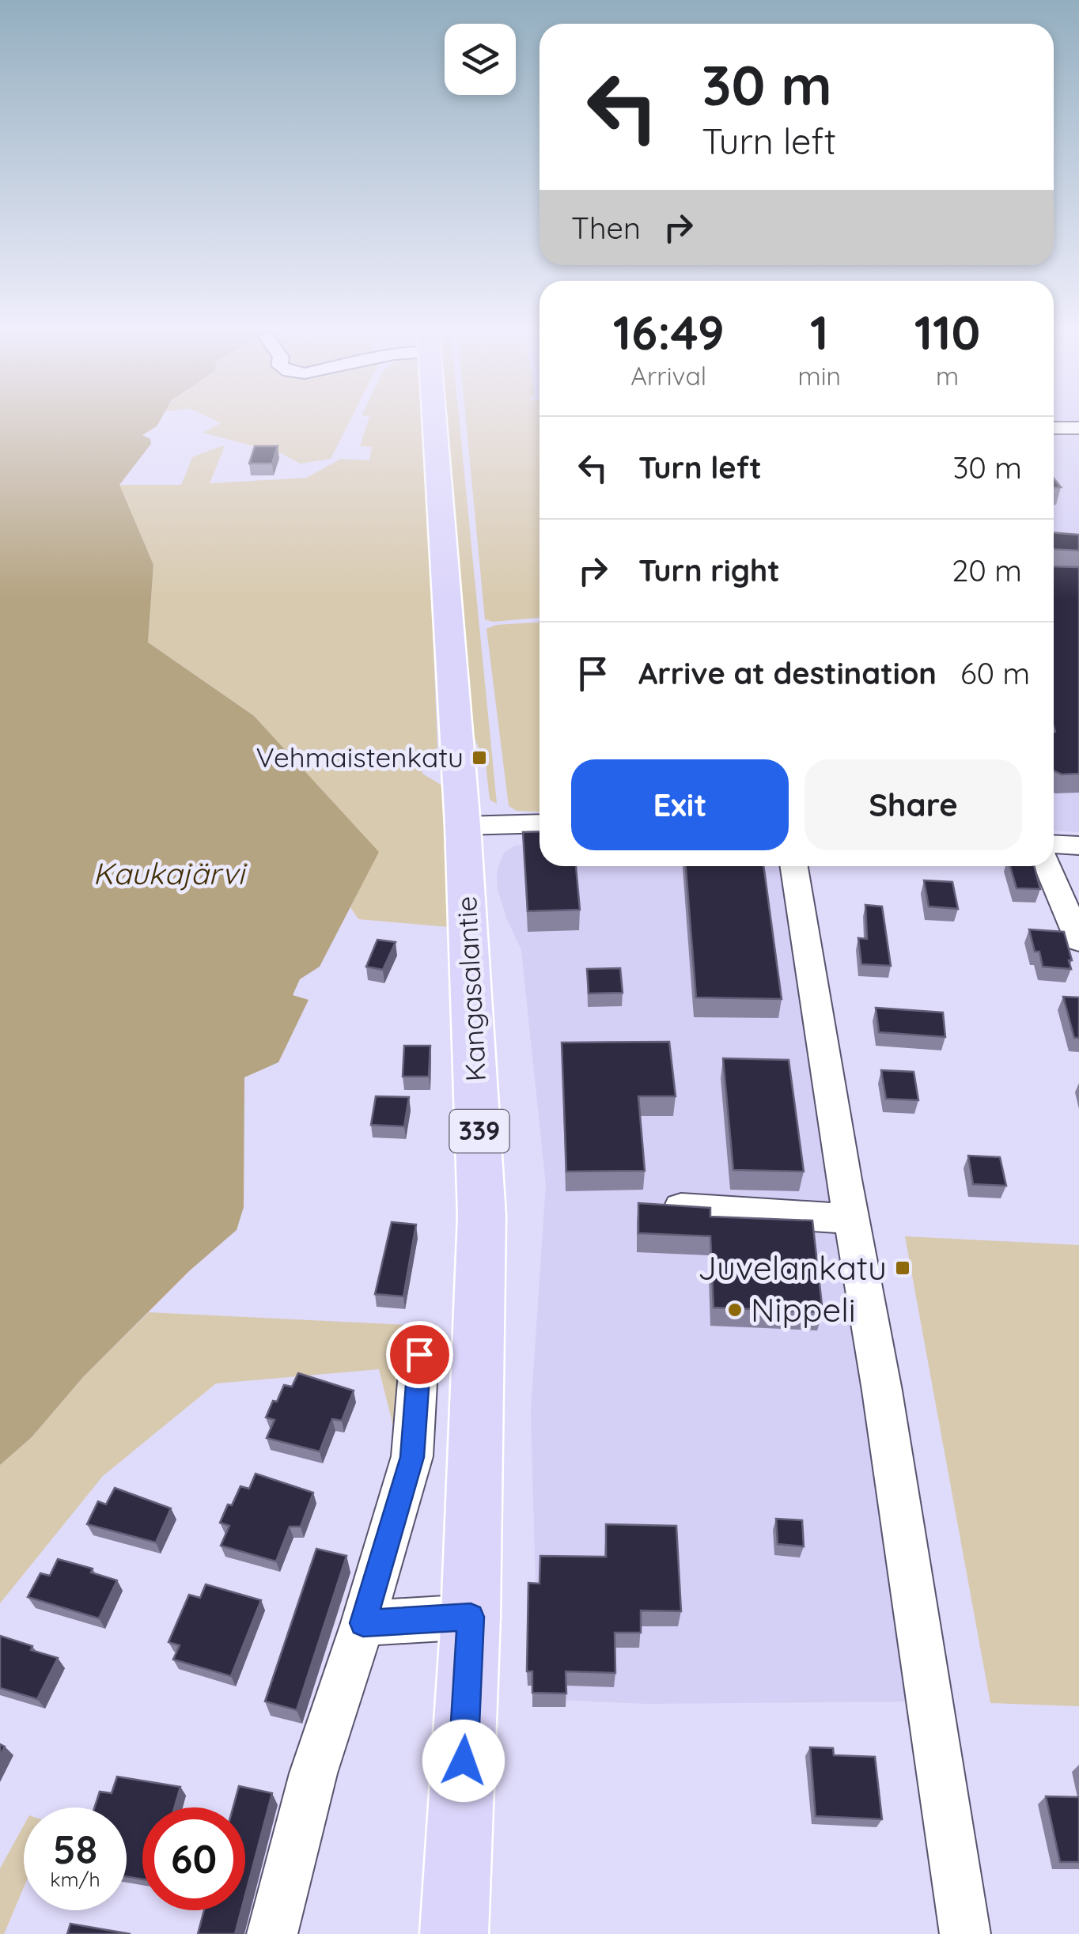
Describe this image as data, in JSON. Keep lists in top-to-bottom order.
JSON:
{
  "streets": {
    "main road": ["Kangasalantie", "339"]
  },
  "water": ["Kaukajärvi"],
  "places": {
    "transit": ["Vehmaistenkatu", "Juvelankatu"],
    "other": ["Nippeli"]
  },
  "page": {
    "turn": ["30 m", "Turn left"],
    "then": "Then",
    "eta": [
      "16:49",
      "Arrival",
      "1",
      "min",
      "110",
      "m"
    ],
    "list": [
      {
        "name": "Turn left",
        "value": "30 m"
      },
      {
        "name": "Turn right",
        "value": "20 m"
      },
      {
        "name": "Arrive at destination",
        "value": "60 m"
      }
    ],
    "buttons": ["Exit", "Share"],
    "speed": "58 km/h",
    "limit": "60"
  }
}
